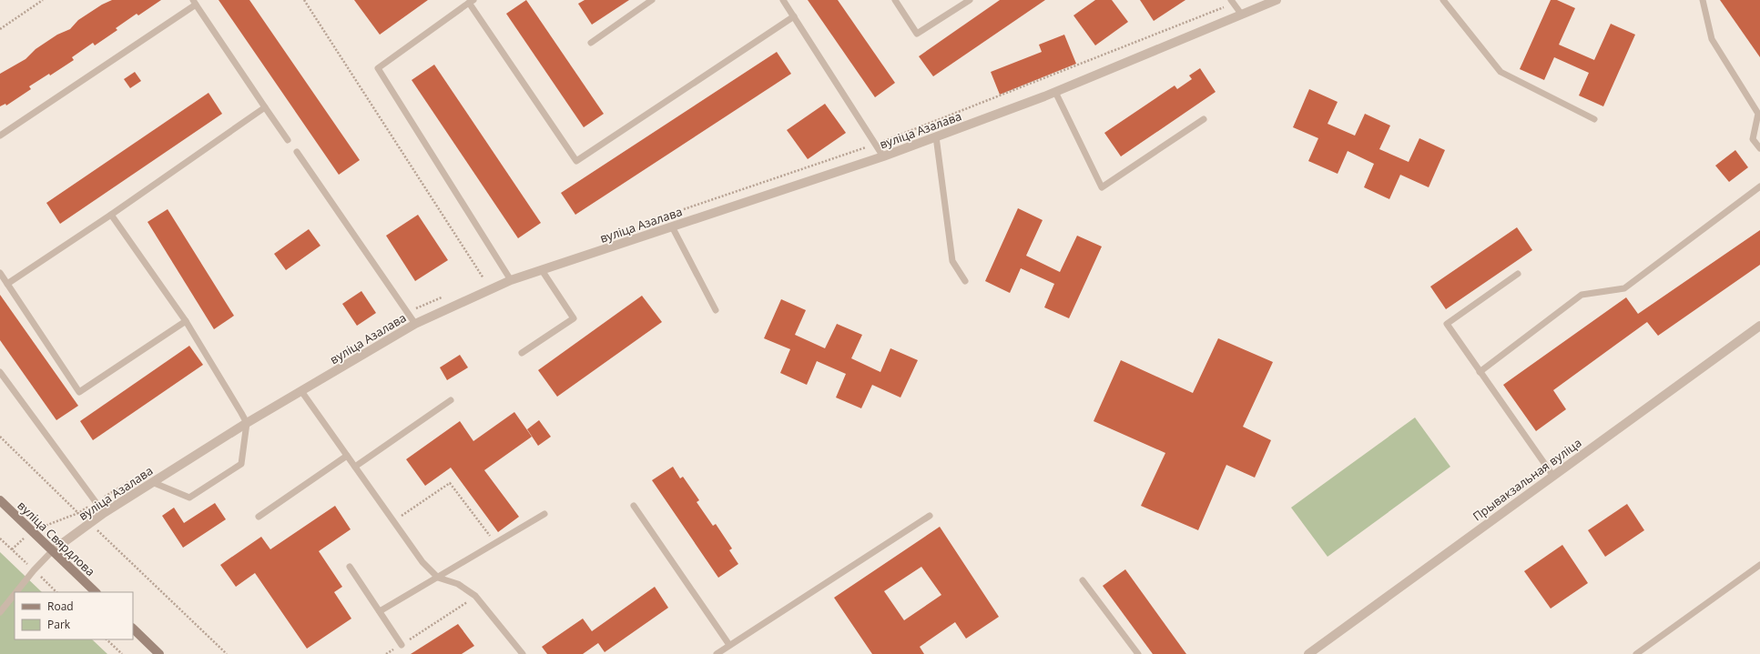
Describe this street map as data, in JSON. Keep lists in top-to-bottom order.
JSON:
{
  "streets": {
    "main road": ["вуліца Свярдлова"],
    "street": ["вуліца Азалава", "Прывакзальная вуліца"]
  },
  "crossings": [
    ["вуліца Азалава", "вуліца Свярдлова"]
  ],
  "legend": ["Road", "Park"]
}
